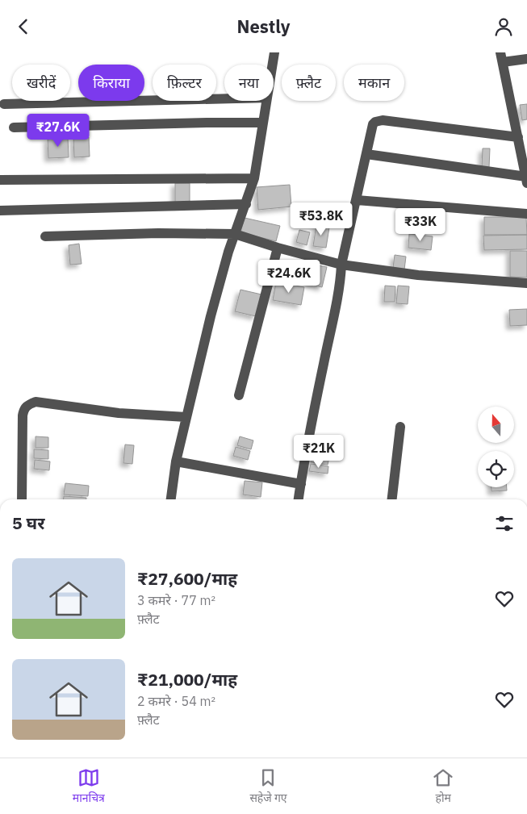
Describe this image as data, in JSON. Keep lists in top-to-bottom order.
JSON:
{
  "north": "top",
  "page": {
    "header": "Nestly",
    "chip": [
      "खरीदें",
      "किराया",
      "फ़िल्टर",
      "नया",
      "फ़्लैट",
      "मकान"
    ],
    "price": [
      "₹27.6K",
      "₹53.8K",
      "₹33K",
      "₹24.6K",
      "₹21K"
    ],
    "heading": "5 घर",
    "list": [
      {
        "name": "₹27,600/माह",
        "note": "3 कमरे · 77 m² · फ़्लैट"
      },
      {
        "name": "₹21,000/माह",
        "note": "2 कमरे · 54 m² · फ़्लैट"
      }
    ],
    "tabs": ["मानचित्र", "सहेजे गए", "होम"]
  }
}
